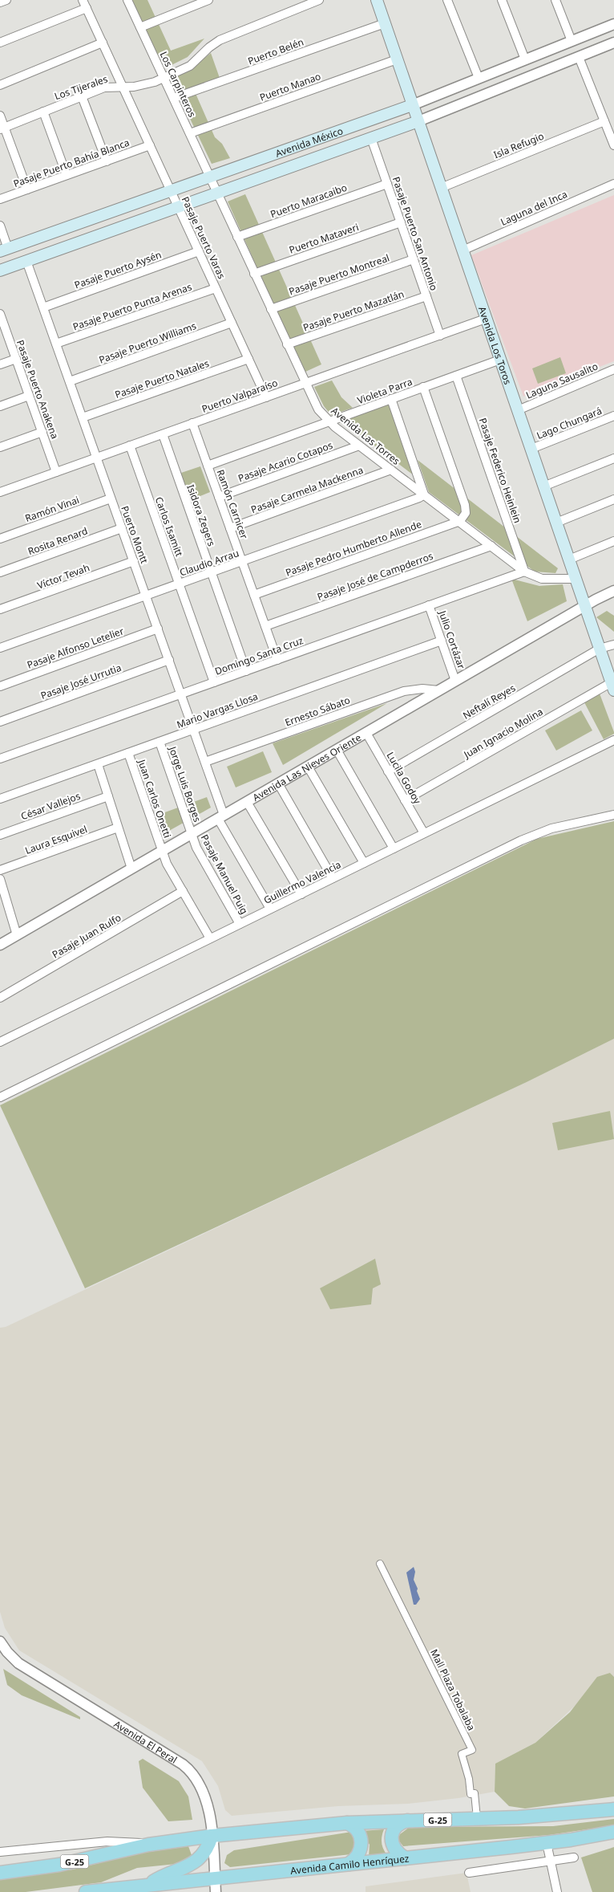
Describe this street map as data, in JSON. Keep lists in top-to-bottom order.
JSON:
{
  "streets": {
    "main road": [
      "Avenida México",
      "Avenida Los Toros",
      "G-25",
      "Avenida Camilo Henríquez"
    ],
    "street": [
      "Puerto Belén",
      "Los Carpinteros",
      "Puerto Manao",
      "Los Tijerales",
      "Isla Refugio",
      "Pasaje Puerto Bahía Blanca",
      "Puerto Maracaibo",
      "Laguna del Inca",
      "Pasaje Puerto San Antonio",
      "Pasaje Puerto Varas",
      "Puerto Mataveri",
      "Pasaje Puerto Aysén",
      "Pasaje Puerto Montreal",
      "Pasaje Puerto Punta Arenas",
      "Pasaje Puerto Mazatlán",
      "Pasaje Puerto Williams",
      "Pasaje Puerto Natales",
      "Laguna Sausalito",
      "Pasaje Puerto Anakena",
      "Violeta Parra",
      "Puerto Valparaíso",
      "Lago Chungará",
      "Avenida Las Torres",
      "Pasaje Acario Cotapos",
      "Pasaje Federico Heinlein",
      "Pasaje Carmela Mackenna",
      "Ramón Carnicer",
      "Ramón Vinai",
      "Isidora Zegers",
      "Carlos Isamitt",
      "Puerto Montt",
      "Rosita Renard",
      "Pasaje Pedro Humberto Allende",
      "Claudio Arrau",
      "Víctor Tevah",
      "Pasaje José de Campderros",
      "Julio Cortázar",
      "Pasaje Alfonso Letelier",
      "Domingo Santa Cruz",
      "Pasaje José Urrutia",
      "Neftalí Reyes",
      "Mario Vargas Llosa",
      "Ernesto Sábato",
      "Juan Ignacio Molina",
      "Avenida Las Nieves Oriente",
      "Lucila Godoy",
      "Jorge Luis Borges",
      "Juan Carlos Onetti",
      "César Vallejos",
      "Laura Esquivel",
      "Pasaje Manuel Puig",
      "Guillermo Valencia",
      "Pasaje Juan Rulfo",
      "Mall Plaza Tobalaba",
      "Avenida El Peral"
    ]
  },
  "crossings": [
    ["Puerto Belén", "Los Carpinteros"],
    ["Puerto Belén", "Avenida Los Toros"],
    ["Los Carpinteros", "Puerto Manao"],
    ["Los Carpinteros", "Los Tijerales"],
    ["Los Carpinteros", "Avenida México"],
    ["Los Carpinteros", "Avenida Las Torres"],
    ["Puerto Manao", "Avenida Los Toros"],
    ["Los Tijerales", "Pasaje Puerto Varas"],
    ["Avenida México", "Pasaje Puerto San Antonio"],
    ["Avenida México", "Pasaje Puerto Varas"],
    ["Avenida México", "Avenida Los Toros"],
    ["Avenida México", "Avenida Las Torres"],
    ["Avenida México", "Puerto Montt"],
    ["Isla Refugio", "Avenida Los Toros"],
    ["Pasaje Puerto Bahía Blanca", "Pasaje Puerto Varas"],
    ["Puerto Maracaibo", "Pasaje Puerto San Antonio"],
    ["Puerto Maracaibo", "Avenida Las Torres"],
    ["Laguna del Inca", "Avenida Los Toros"],
    ["Pasaje Puerto San Antonio", "Puerto Mataveri"],
    ["Pasaje Puerto San Antonio", "Pasaje Puerto Montreal"],
    ["Pasaje Puerto San Antonio", "Pasaje Puerto Mazatlán"],
    ["Pasaje Puerto San Antonio", "Puerto Valparaíso"],
    ["Pasaje Puerto Varas", "Pasaje Puerto Aysén"],
    ["Pasaje Puerto Varas", "Pasaje Puerto Punta Arenas"],
    ["Pasaje Puerto Varas", "Pasaje Puerto Williams"],
    ["Pasaje Puerto Varas", "Pasaje Puerto Natales"],
    ["Pasaje Puerto Varas", "Puerto Valparaíso"],
    ["Puerto Mataveri", "Avenida Las Torres"],
    ["Pasaje Puerto Aysén", "Puerto Montt"],
    ["Pasaje Puerto Montreal", "Avenida Las Torres"],
    ["Pasaje Puerto Punta Arenas", "Puerto Montt"],
    ["Pasaje Puerto Mazatlán", "Avenida Las Torres"],
    ["Pasaje Puerto Williams", "Puerto Montt"],
    ["Avenida Los Toros", "Laguna Sausalito"],
    ["Avenida Los Toros", "Violeta Parra"],
    ["Avenida Los Toros", "Puerto Valparaíso"],
    ["Avenida Los Toros", "Lago Chungará"],
    ["Avenida Los Toros", "Avenida Las Torres"],
    ["Avenida Los Toros", "Neftalí Reyes"],
    ["Avenida Los Toros", "Juan Ignacio Molina"],
    ["Avenida Los Toros", "Avenida Las Nieves Oriente"],
    ["Pasaje Puerto Natales", "Puerto Montt"],
    ["Pasaje Puerto Anakena", "Puerto Valparaíso"],
    ["Violeta Parra", "Avenida Las Torres"],
    ["Violeta Parra", "Pasaje Federico Heinlein"],
    ["Violeta Parra", "Ramón Carnicer"],
    ["Puerto Valparaíso", "Avenida Las Torres"],
    ["Puerto Valparaíso", "Ramón Carnicer"],
    ["Puerto Valparaíso", "Isidora Zegers"],
    ["Puerto Valparaíso", "Carlos Isamitt"],
    ["Puerto Valparaíso", "Puerto Montt"],
    ["Avenida Las Torres", "Pasaje Acario Cotapos"],
    ["Avenida Las Torres", "Pasaje Federico Heinlein"],
    ["Avenida Las Torres", "Pasaje Carmela Mackenna"],
    ["Avenida Las Torres", "Pasaje Pedro Humberto Allende"],
    ["Avenida Las Torres", "Claudio Arrau"],
    ["Avenida Las Torres", "Pasaje José de Campderros"],
    ["Avenida Las Torres", "Domingo Santa Cruz"],
    ["Pasaje Acario Cotapos", "Ramón Carnicer"],
    ["Pasaje Federico Heinlein", "Domingo Santa Cruz"],
    ["Pasaje Carmela Mackenna", "Ramón Carnicer"],
    ["Ramón Carnicer", "Pasaje Pedro Humberto Allende"],
    ["Ramón Carnicer", "Claudio Arrau"],
    ["Ramón Carnicer", "Pasaje José de Campderros"],
    ["Ramón Carnicer", "Domingo Santa Cruz"],
    ["Ramón Vinai", "Puerto Montt"],
    ["Isidora Zegers", "Claudio Arrau"],
    ["Isidora Zegers", "Domingo Santa Cruz"],
    ["Carlos Isamitt", "Claudio Arrau"],
    ["Carlos Isamitt", "Domingo Santa Cruz"],
    ["Puerto Montt", "Rosita Renard"],
    ["Puerto Montt", "Claudio Arrau"],
    ["Puerto Montt", "Víctor Tevah"],
    ["Puerto Montt", "Pasaje Alfonso Letelier"],
    ["Puerto Montt", "Domingo Santa Cruz"],
    ["Puerto Montt", "Pasaje José Urrutia"],
    ["Puerto Montt", "Mario Vargas Llosa"],
    ["Puerto Montt", "Ernesto Sábato"],
    ["Puerto Montt", "Avenida Las Nieves Oriente"],
    ["Puerto Montt", "Guillermo Valencia"],
    ["Julio Cortázar", "Domingo Santa Cruz"],
    ["Julio Cortázar", "Mario Vargas Llosa"],
    ["Julio Cortázar", "Avenida Las Nieves Oriente"],
    ["Neftalí Reyes", "Lucila Godoy"],
    ["Mario Vargas Llosa", "Jorge Luis Borges"],
    ["Mario Vargas Llosa", "Juan Carlos Onetti"],
    ["Ernesto Sábato", "Avenida Las Nieves Oriente"],
    ["Juan Ignacio Molina", "Lucila Godoy"],
    ["Avenida Las Nieves Oriente", "Lucila Godoy"],
    ["Avenida Las Nieves Oriente", "Jorge Luis Borges"],
    ["Avenida Las Nieves Oriente", "Juan Carlos Onetti"],
    ["Avenida Las Nieves Oriente", "Pasaje Manuel Puig"],
    ["Lucila Godoy", "Guillermo Valencia"],
    ["Jorge Luis Borges", "Pasaje Manuel Puig"],
    ["Juan Carlos Onetti", "Guillermo Valencia"],
    ["Juan Carlos Onetti", "Pasaje Juan Rulfo"],
    ["Pasaje Manuel Puig", "Guillermo Valencia"],
    ["Mall Plaza Tobalaba", "G-25"],
    ["Avenida El Peral", "G-25"],
    ["Avenida El Peral", "Avenida Camilo Henríquez"]
  ]
}
